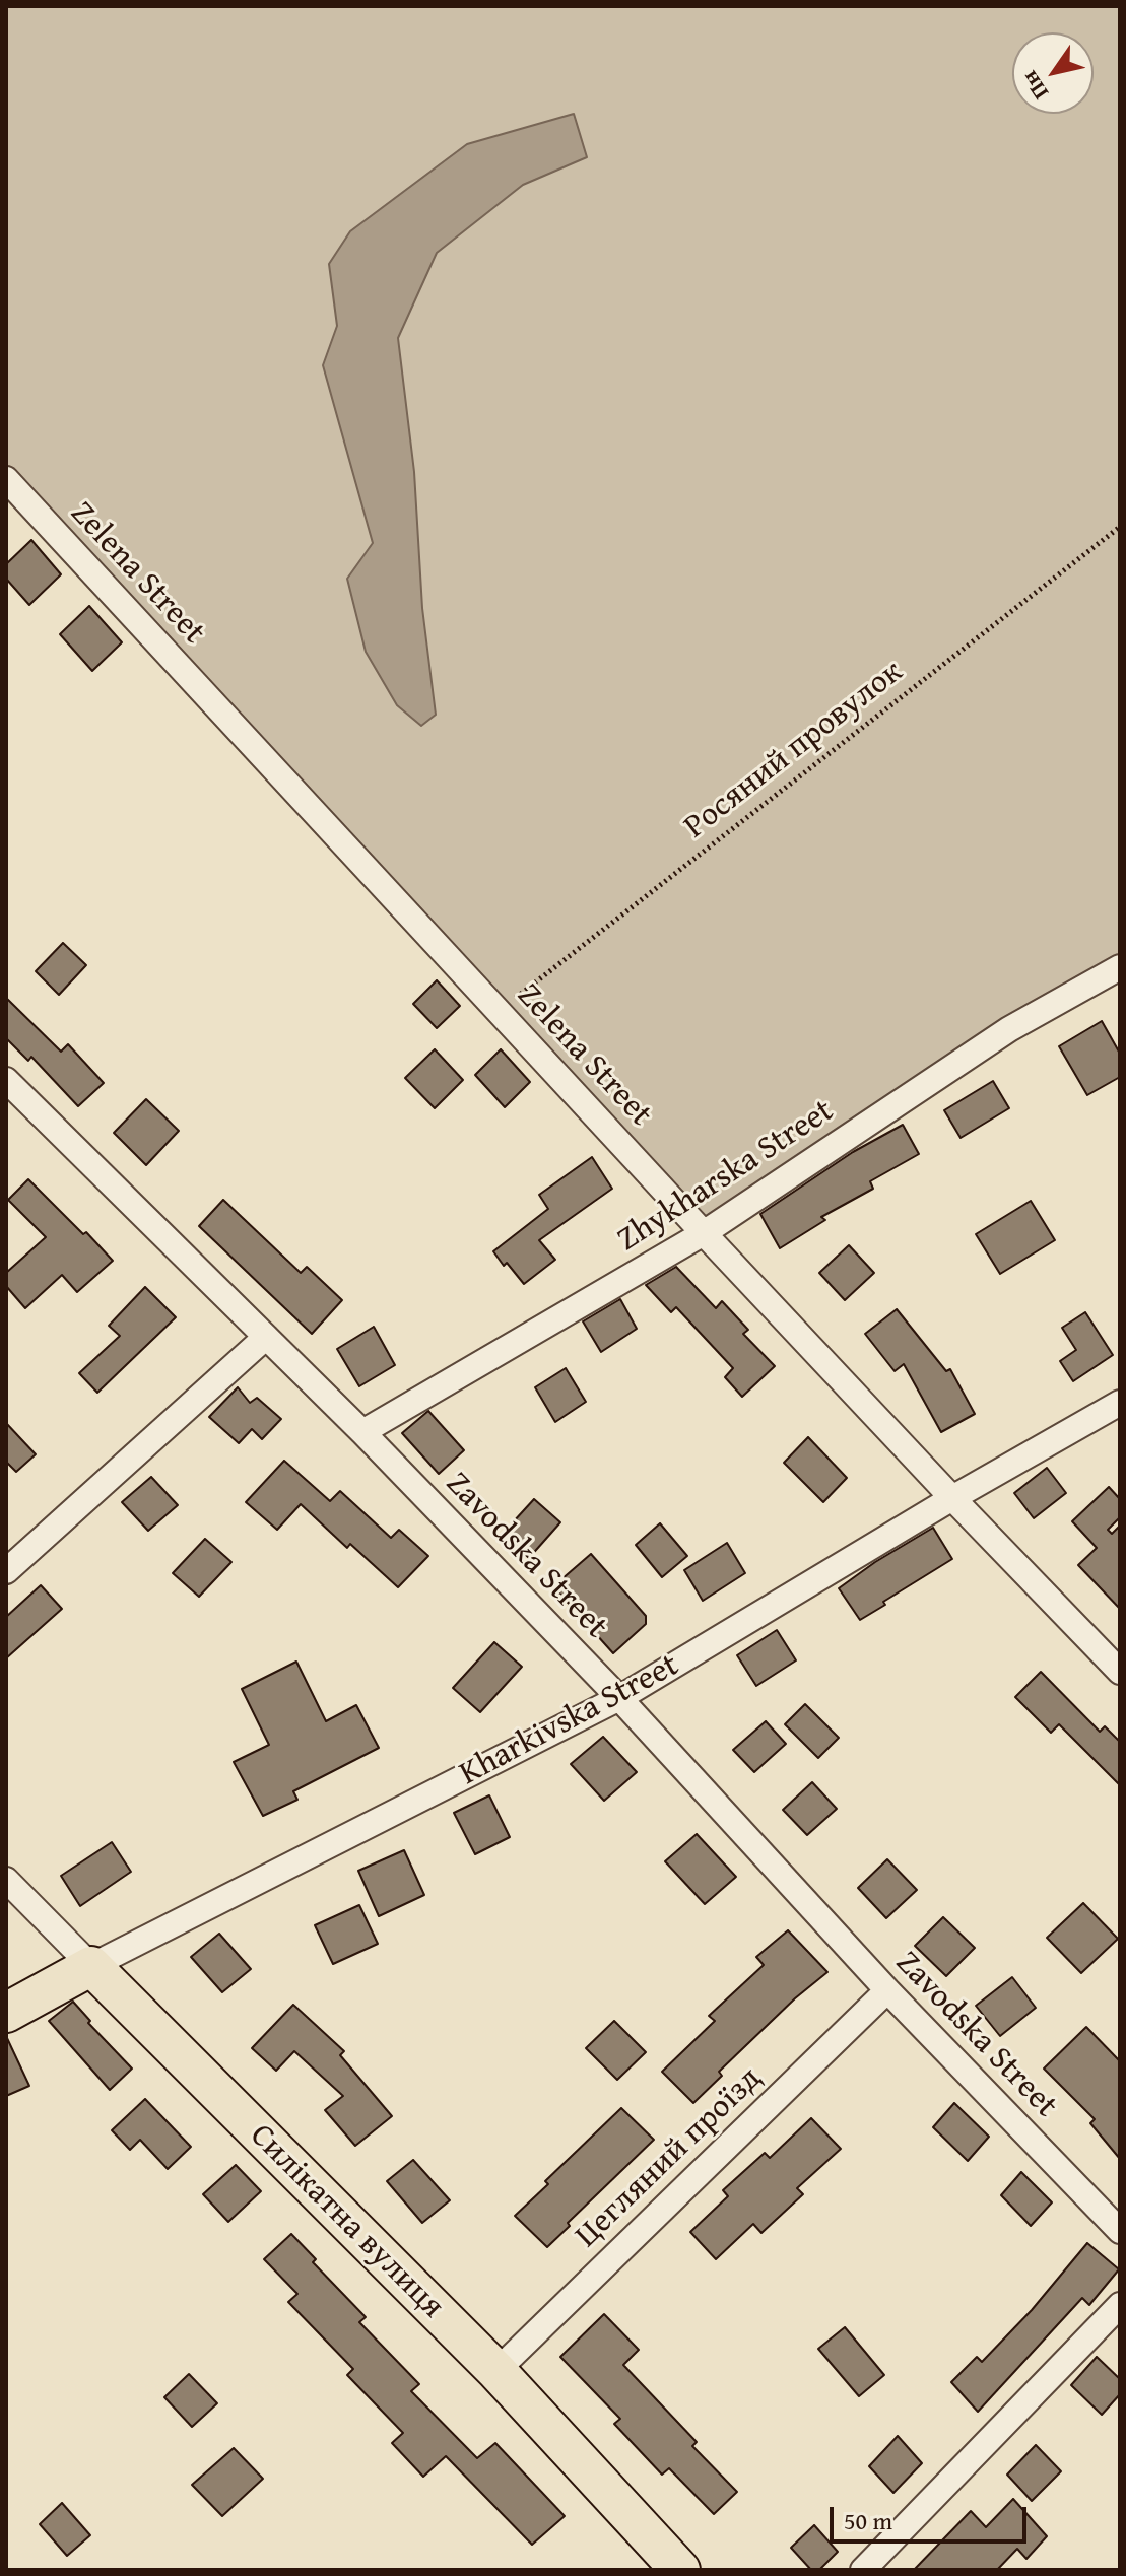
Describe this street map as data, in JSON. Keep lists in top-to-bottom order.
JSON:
{
  "streets": {
    "main road": ["Kharkivska Street", "Силікатна вулиця"],
    "street": [
      "Zelena Street",
      "Zhykharska Street",
      "Zavodska Street",
      "Цегляний проїзд"
    ],
    "path": ["Росяний провулок"]
  },
  "crossings": [
    ["Zelena Street", "Росяний провулок"],
    ["Zelena Street", "Zhykharska Street"],
    ["Zelena Street", "Kharkivska Street"],
    ["Zhykharska Street", "Zavodska Street"],
    ["Zavodska Street", "Kharkivska Street"],
    ["Zavodska Street", "Цегляний проїзд"],
    ["Kharkivska Street", "Силікатна вулиця"],
    ["Цегляний проїзд", "Силікатна вулиця"]
  ],
  "scale_bar": "50 m",
  "north": "bottom left"
}
